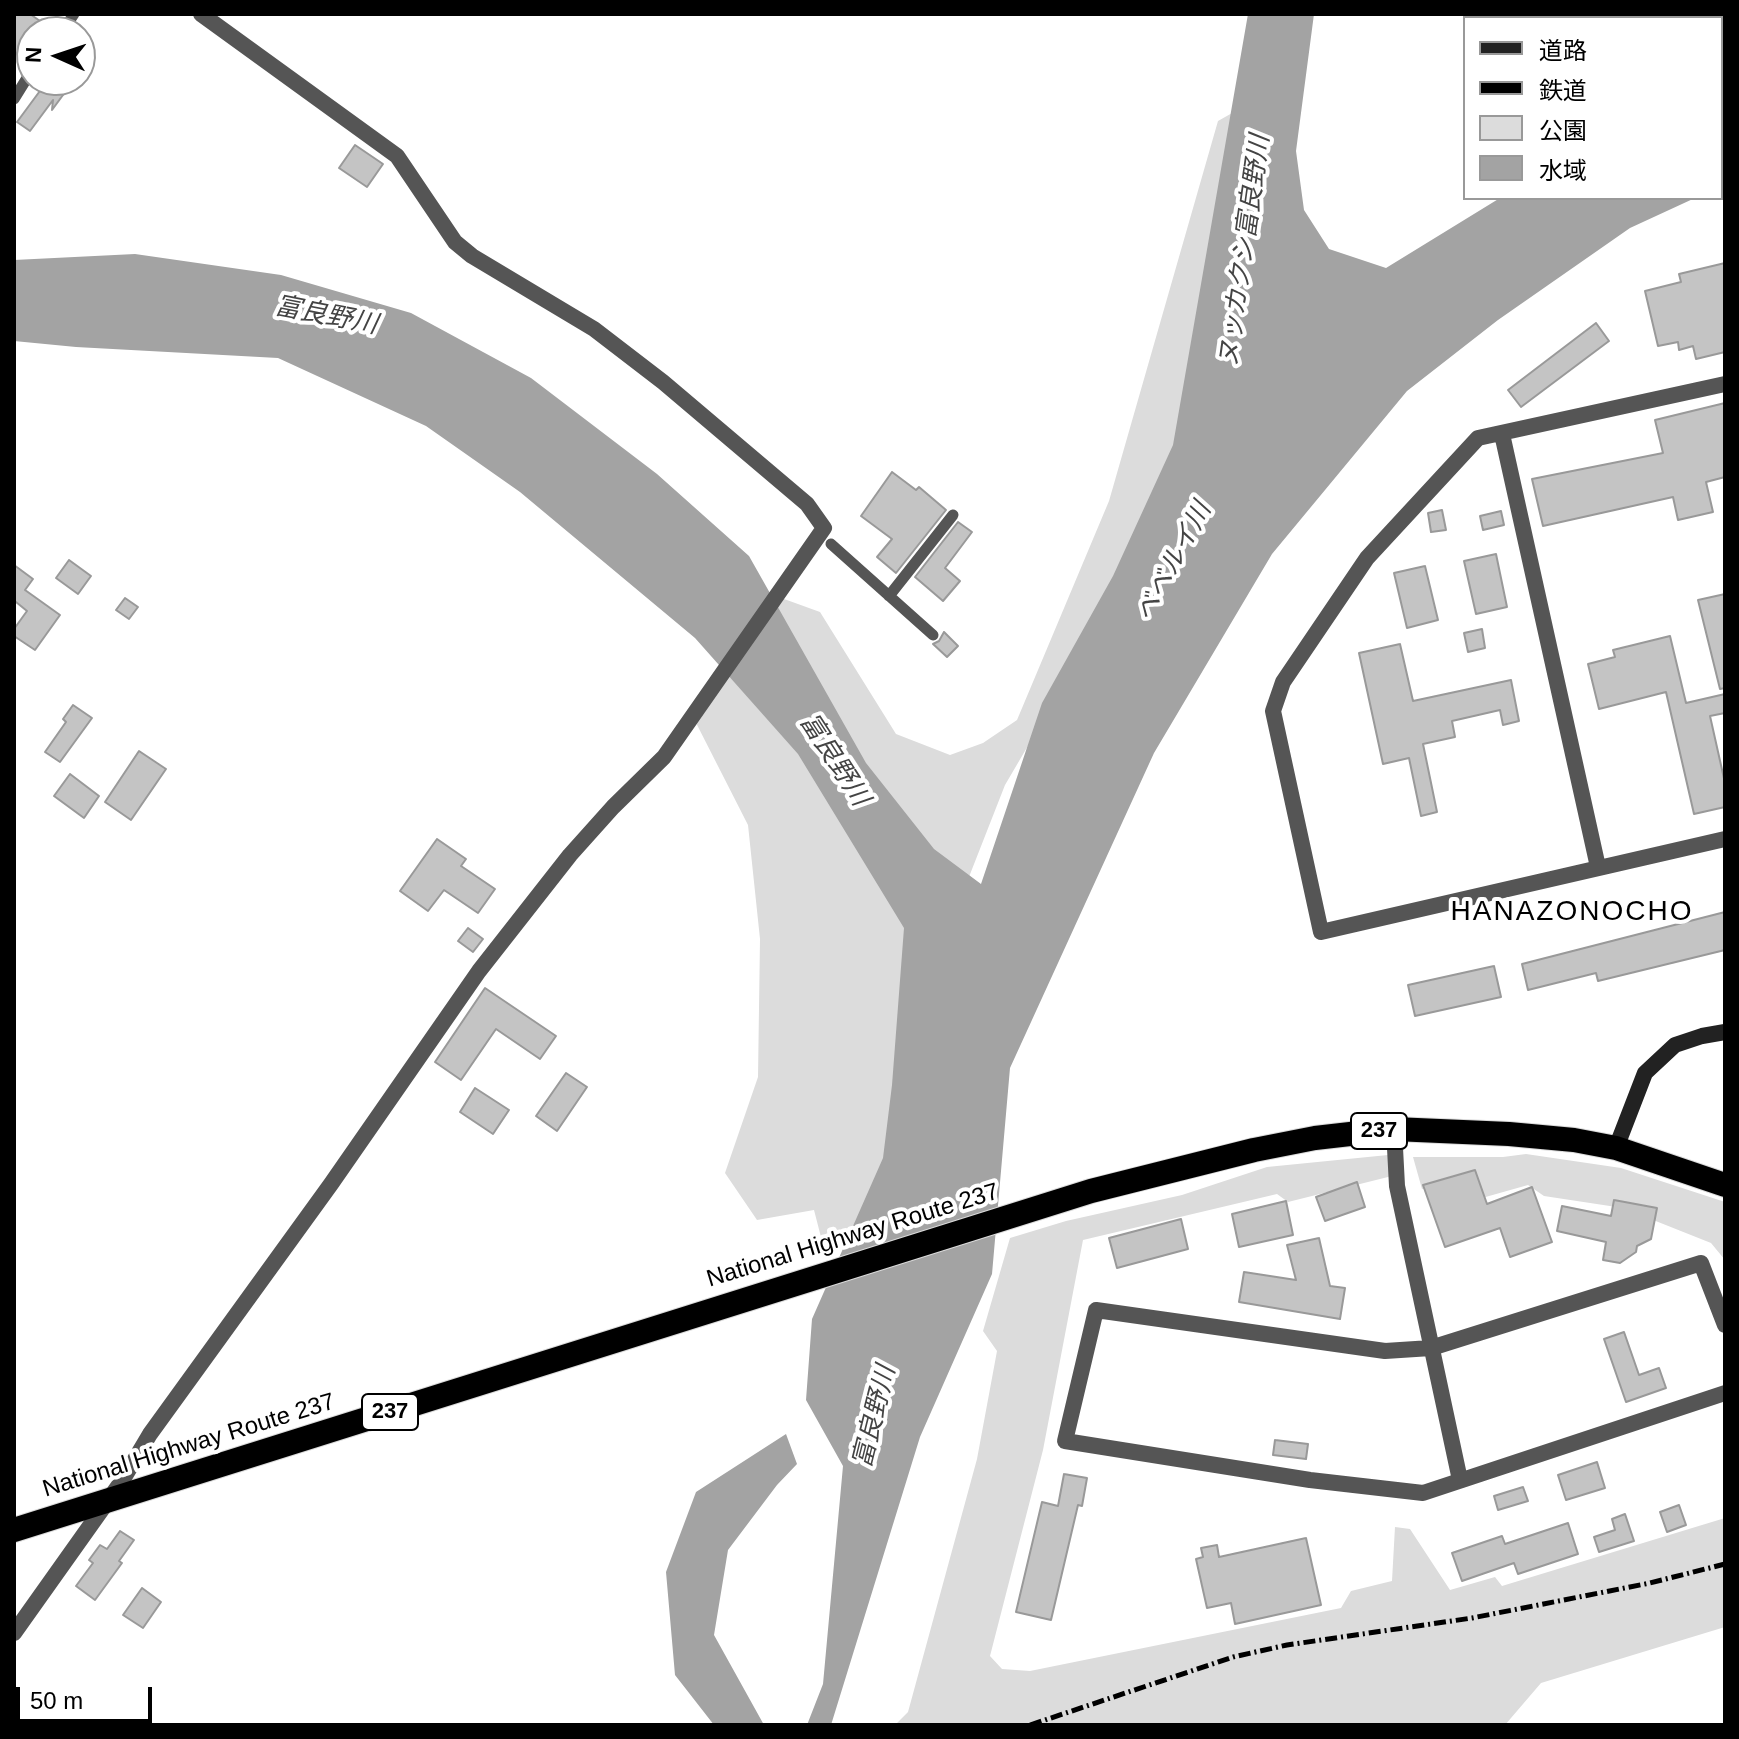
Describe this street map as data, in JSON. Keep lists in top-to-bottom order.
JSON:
{
  "streets": {
    "highway": ["237", "National Highway Route 237"]
  },
  "districts": ["HANAZONOCHO"],
  "water": ["ヌッカクシ富良野川", "富良野川", "ベベルイ川"],
  "legend": [
    "道路",
    "鉄道",
    "公園",
    "水域"
  ],
  "scale_bar": "50 m",
  "north": "left"
}
